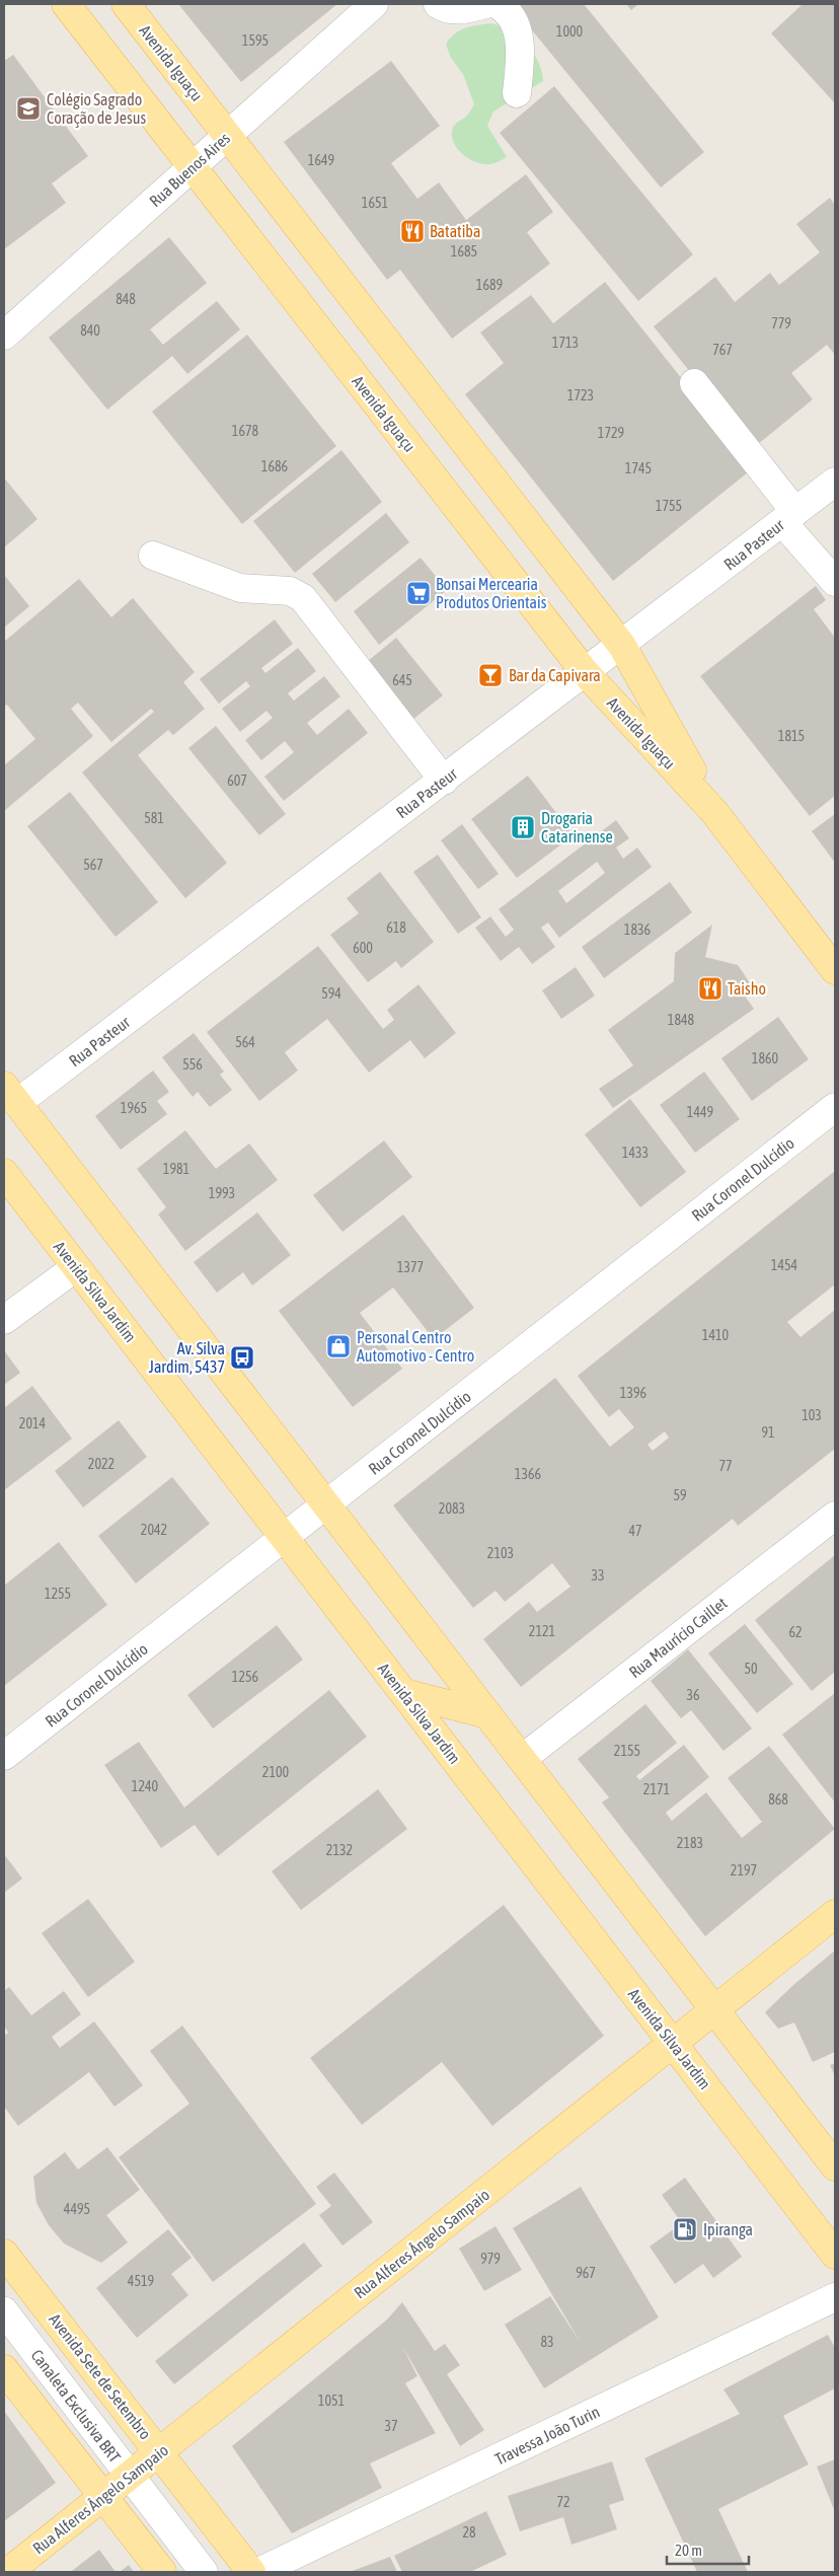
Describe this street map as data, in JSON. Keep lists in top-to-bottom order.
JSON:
{
  "streets": {
    "main road": [
      "Avenida Iguaçu",
      "Avenida Silva Jardim",
      "Rua Alferes Ângelo Sampaio",
      "Avenida Sete de Setembro"
    ],
    "street": [
      "Rua Buenos Aires",
      "Rua Pasteur",
      "Rua Coronel Dulcídio",
      "Rua Maurício Caillet",
      "Canaleta Exclusiva BRT",
      "Travessa João Turin"
    ]
  },
  "crossings": [
    ["Avenida Iguaçu", "Rua Buenos Aires"],
    ["Avenida Iguaçu", "Rua Pasteur"],
    ["Rua Coronel Dulcídio", "Avenida Silva Jardim"],
    ["Avenida Silva Jardim", "Rua Alferes Ângelo Sampaio"],
    ["Rua Alferes Ângelo Sampaio", "Avenida Sete de Setembro"],
    ["Rua Alferes Ângelo Sampaio", "Canaleta Exclusiva BRT"]
  ],
  "places": {
    "school or university": ["Colégio Sagrado Coração de Jesus"],
    "restaurant": ["Batatiba", "Taisho"],
    "supermarket": ["Bonsai Mercearia Produtos Orientais"],
    "bar": ["Bar da Capivara"],
    "building": ["Drogaria Catarinense"],
    "shop": ["Personal Centro Automotivo - Centro"],
    "bus stop": ["Av. Silva Jardim, 5437"],
    "fuel station": ["Ipiranga"]
  },
  "house_numbers": [
    "1000",
    "1595",
    "1649",
    "1651",
    "1685",
    "1689",
    "848",
    "779",
    "840",
    "1713",
    "767",
    "1723",
    "1678",
    "1729",
    "1686",
    "1745",
    "1755",
    "645",
    "1815",
    "607",
    "581",
    "567",
    "618",
    "1836",
    "600",
    "594",
    "1848",
    "564",
    "1860",
    "556",
    "1965",
    "1449",
    "1433",
    "1981",
    "1993",
    "1454",
    "1377",
    "1410",
    "1396",
    "103",
    "2014",
    "91",
    "2022",
    "77",
    "1366",
    "59",
    "2083",
    "2042",
    "47",
    "2103",
    "33",
    "1255",
    "2121",
    "62",
    "50",
    "1256",
    "36",
    "2155",
    "2100",
    "1240",
    "2171",
    "868",
    "2183",
    "2132",
    "2197",
    "4495",
    "979",
    "967",
    "4519",
    "83",
    "1051",
    "37",
    "72",
    "28"
  ],
  "scale_bar": "20 m"
}
